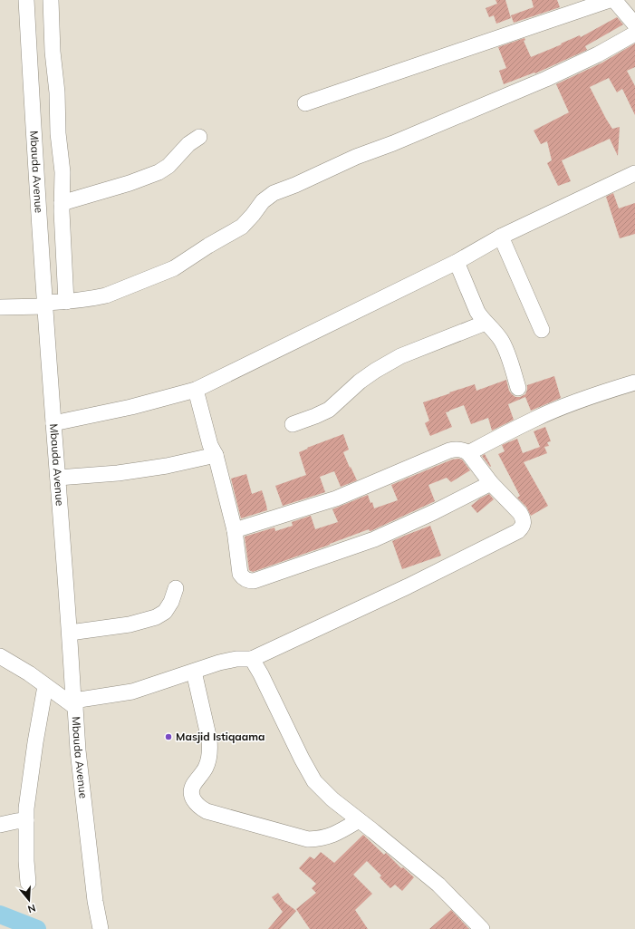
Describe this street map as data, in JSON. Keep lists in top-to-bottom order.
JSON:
{
  "streets": {
    "street": ["Mbauda Avenue"]
  },
  "places": ["Masjid Istiqaama"],
  "north": "bottom"
}
